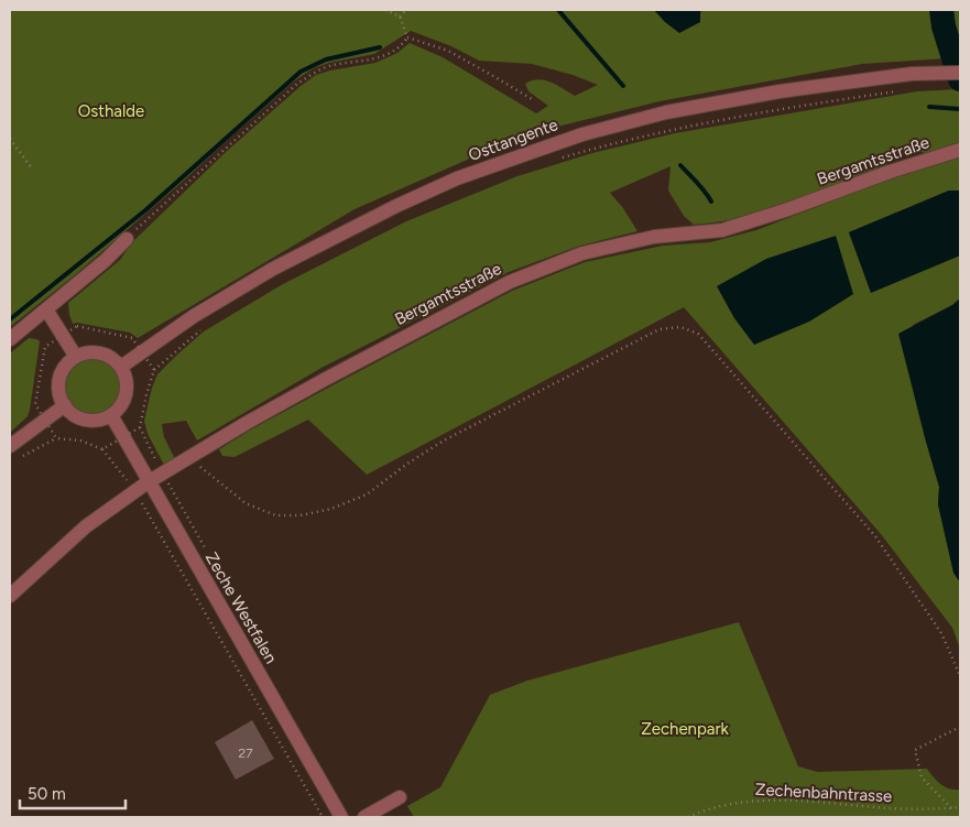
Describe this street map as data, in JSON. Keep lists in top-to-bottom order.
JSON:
{
  "streets": {
    "street": ["Osttangente", "Bergamtsstraße", "Zeche Westfalen"],
    "path": ["Zechenbahntrasse"]
  },
  "crossings": [
    ["Osttangente", "Zeche Westfalen"],
    ["Bergamtsstraße", "Zeche Westfalen"]
  ],
  "parks": ["Osthalde", "Zechenpark"],
  "house_numbers": ["27"],
  "scale_bar": "50 m"
}
